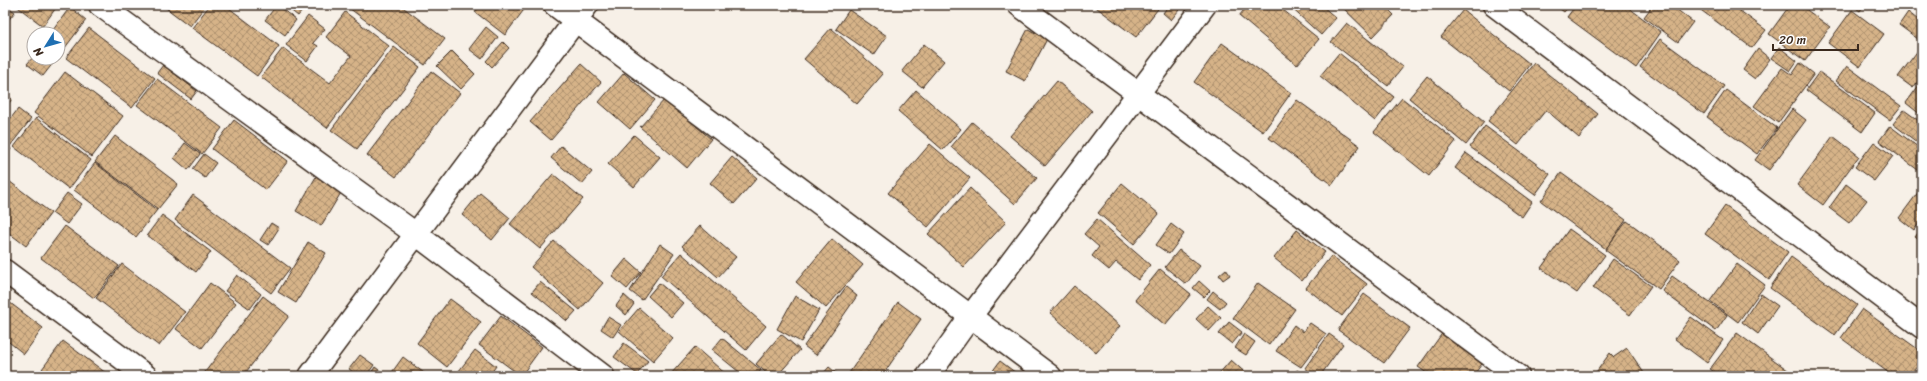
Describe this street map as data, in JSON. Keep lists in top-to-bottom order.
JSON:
{
  "scale_bar": "20 m",
  "north": "bottom left"
}
